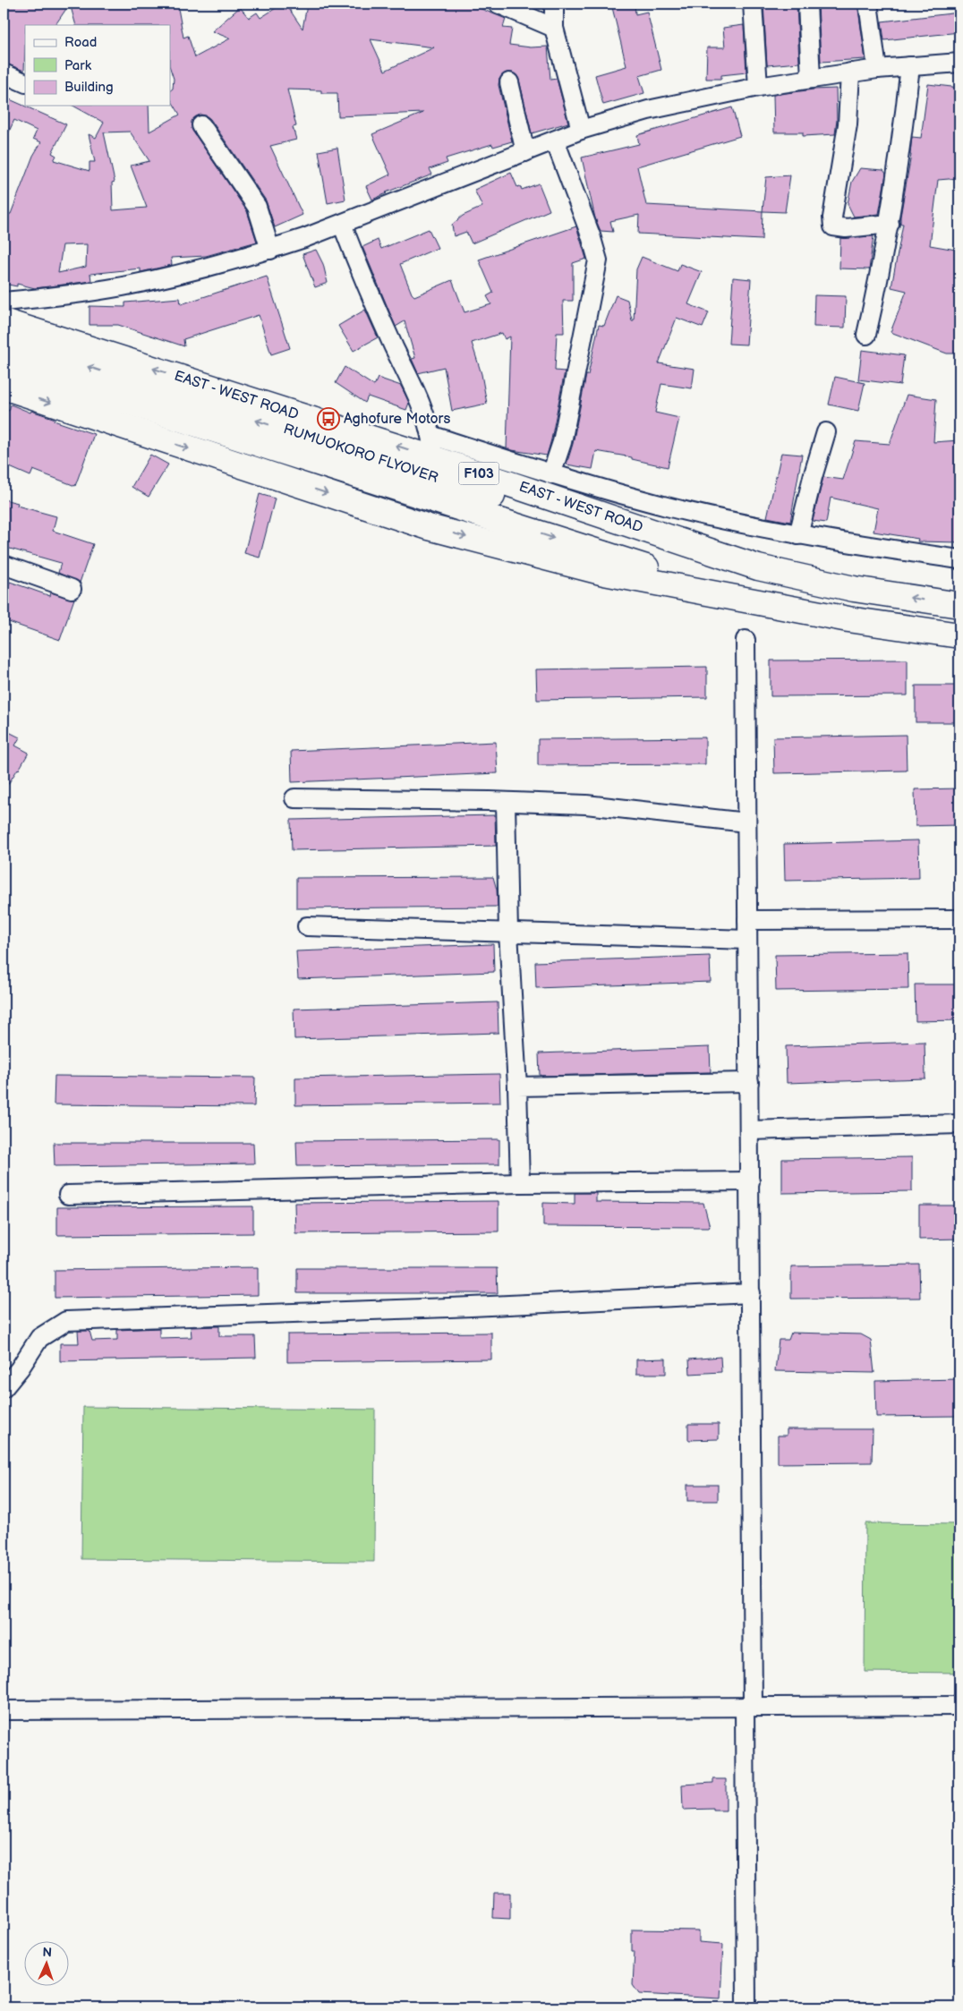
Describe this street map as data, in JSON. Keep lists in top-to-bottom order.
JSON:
{
  "streets": {
    "main road": ["EAST - WEST ROAD", "RUMUOKORO FLYOVER", "F103"]
  },
  "places": {
    "bus stop": ["Aghofure Motors"]
  },
  "legend": ["Road", "Park", "Building"],
  "north": "top"
}
